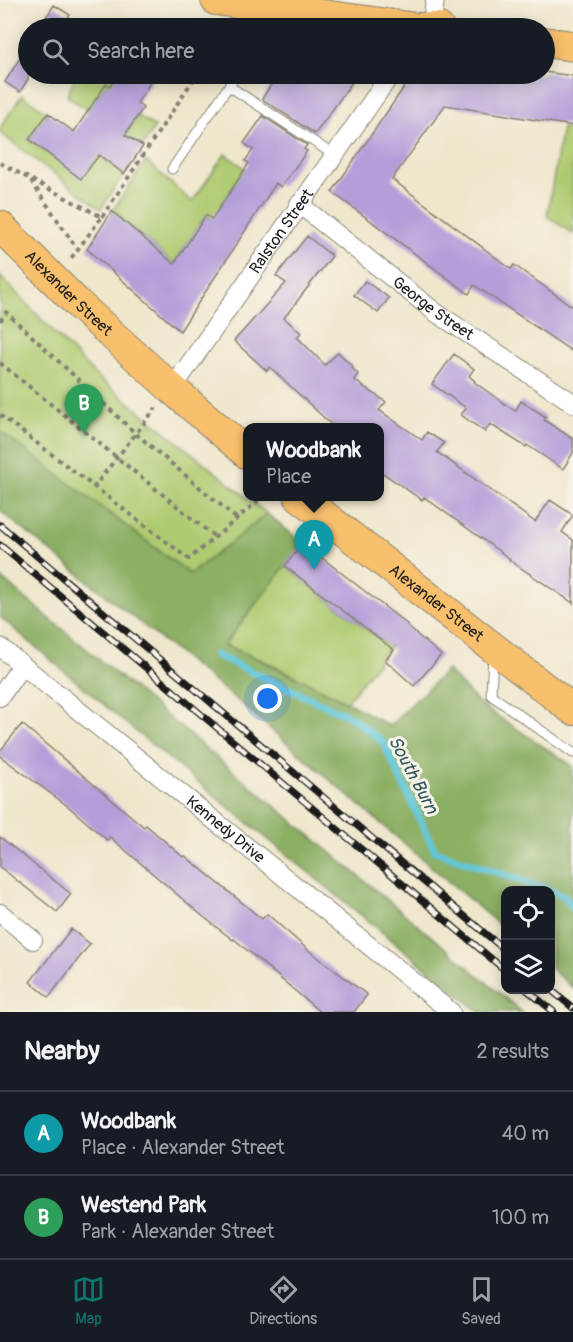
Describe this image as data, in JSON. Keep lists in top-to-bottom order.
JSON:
{
  "streets": {
    "main road": ["Alexander Street"],
    "street": ["Ralston Street", "George Street", "Kennedy Drive"]
  },
  "crossings": [
    ["Ralston Street", "Alexander Street"],
    ["Ralston Street", "George Street"]
  ],
  "water": ["South Burn"],
  "page": {
    "search": "Search here",
    "pins": ["B", "A"],
    "popup": ["Woodbank", "Place"],
    "heading": ["Nearby", "2 results"],
    "list": [
      {
        "mark": "A",
        "name": "Woodbank",
        "note": "Place · Alexander Street",
        "value": "40 m"
      },
      {
        "mark": "B",
        "name": "Westend Park",
        "note": "Park · Alexander Street",
        "value": "100 m"
      }
    ],
    "nav": ["Map", "Directions", "Saved"]
  }
}
